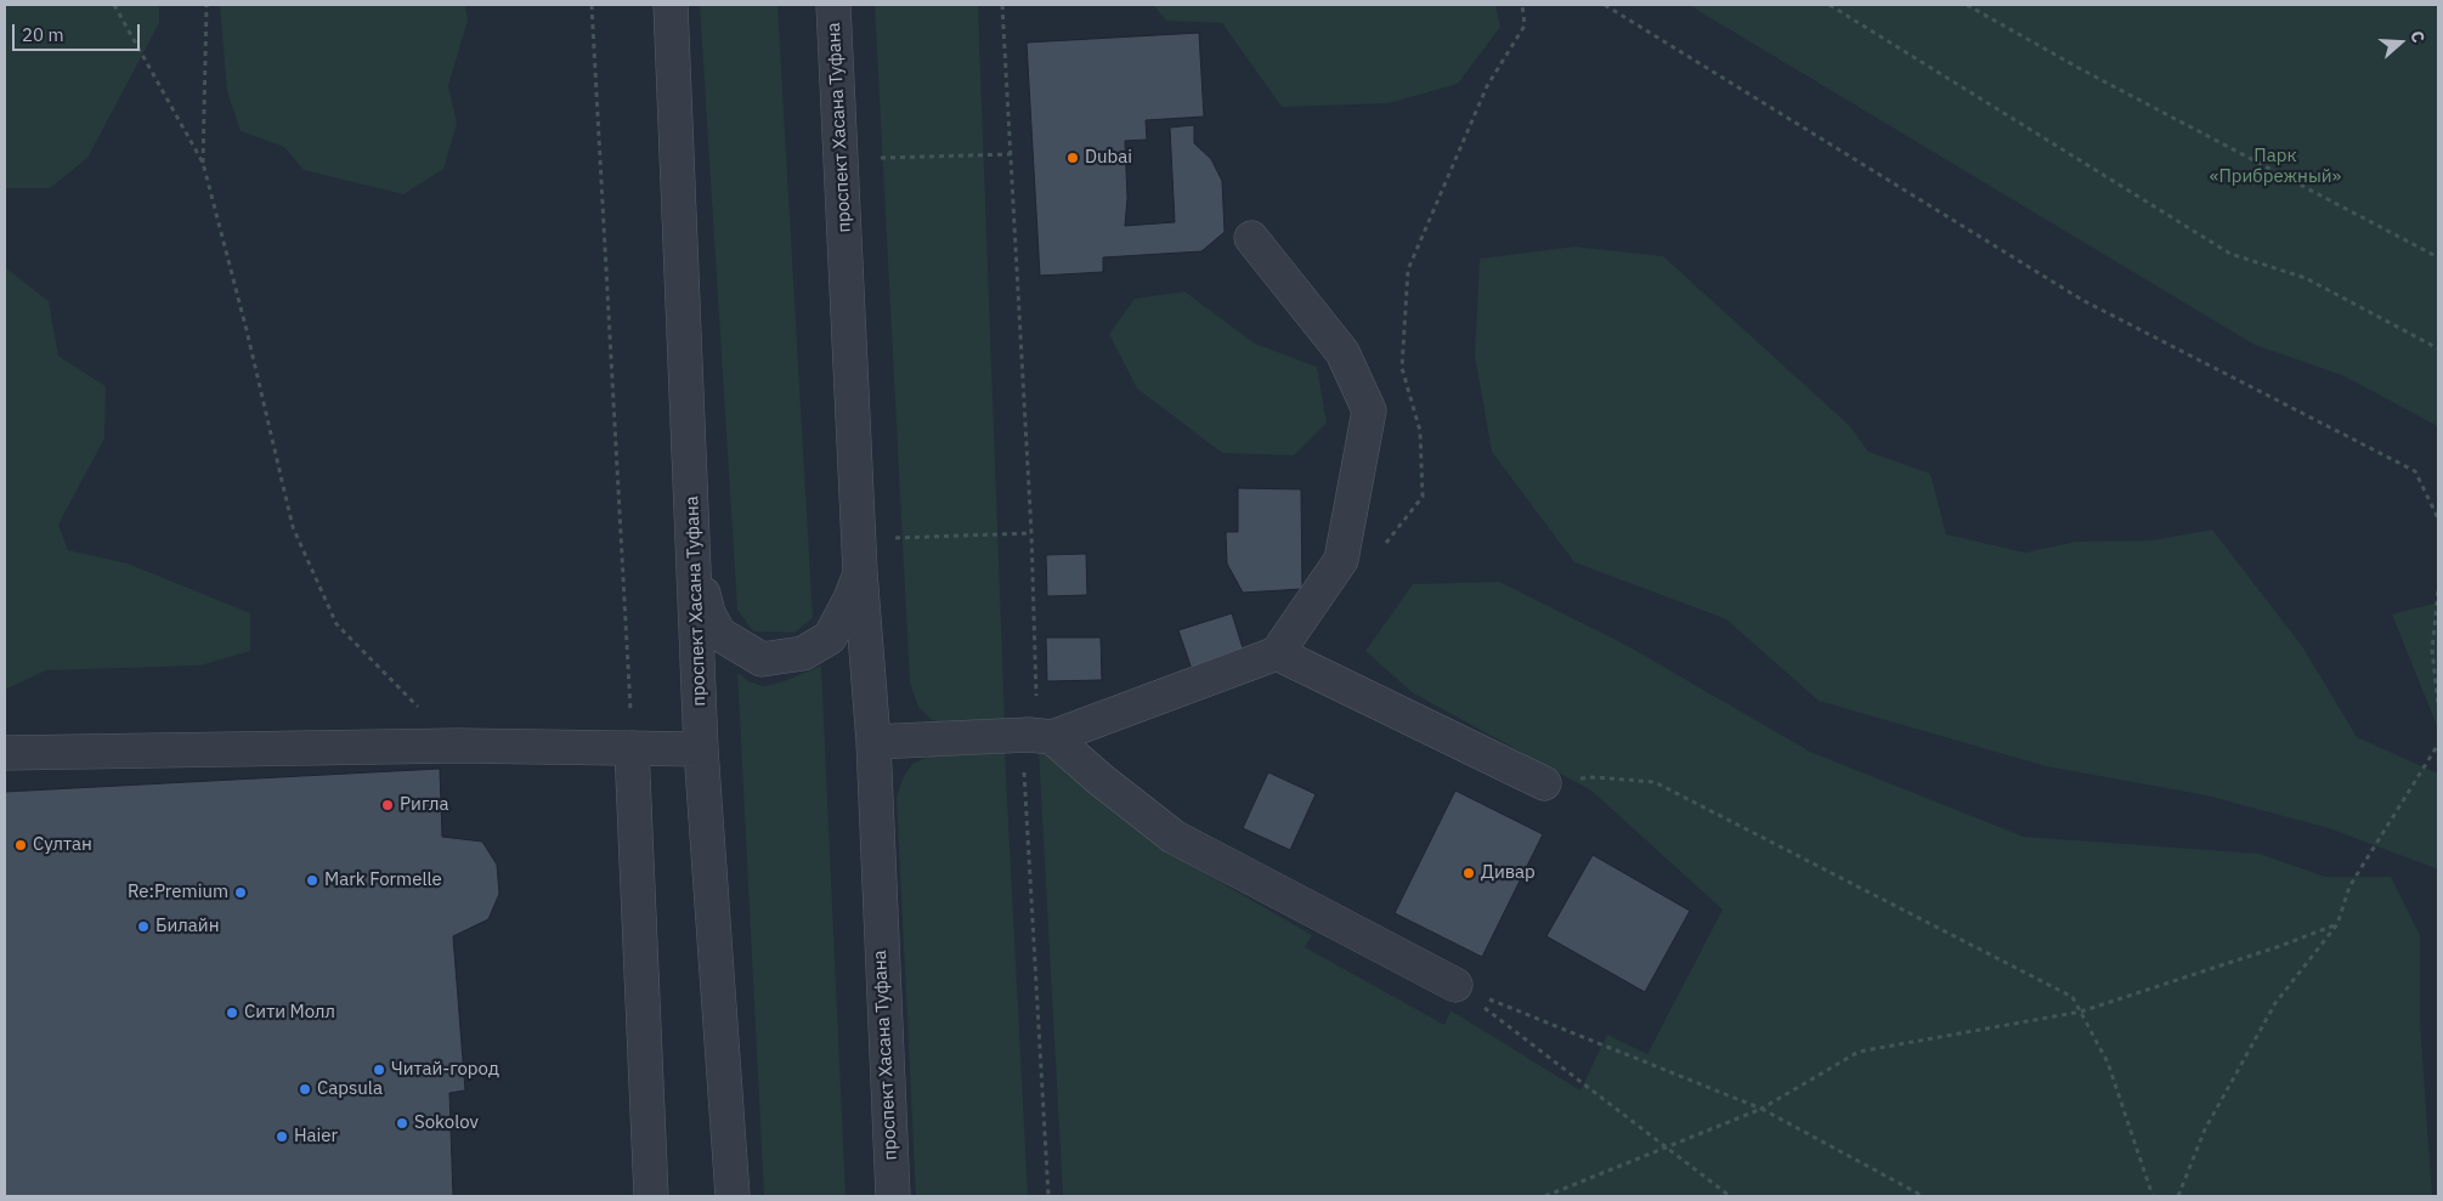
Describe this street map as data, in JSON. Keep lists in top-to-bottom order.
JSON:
{
  "streets": {
    "street": ["проспект Хасана Туфана"]
  },
  "parks": ["Парк «Прибрежный»"],
  "places": [
    "Dubai",
    "Ригла",
    "Султан",
    "Дивар",
    "Mark Formelle",
    "Re:Premium",
    "Билайн",
    "Сити Молл",
    "Читай-город",
    "Capsula",
    "Sokolov",
    "Haier"
  ],
  "scale_bar": "20 m",
  "north": "right"
}
